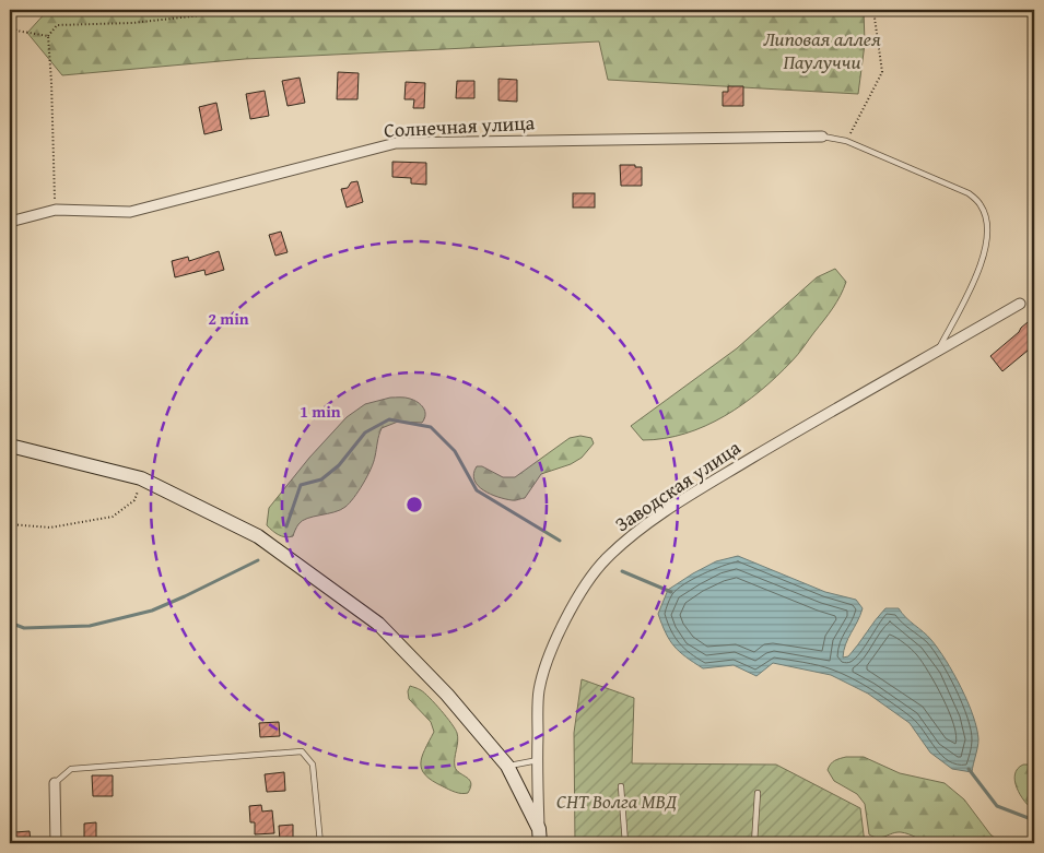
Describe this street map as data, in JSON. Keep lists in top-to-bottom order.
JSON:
{
  "streets": {
    "street": ["Солнечная улица", "Заводская улица"]
  },
  "parks": ["Липовая аллея Паулуччи", "СНТ Волга МВД"],
  "rings": ["2 min", "1 min"]
}
